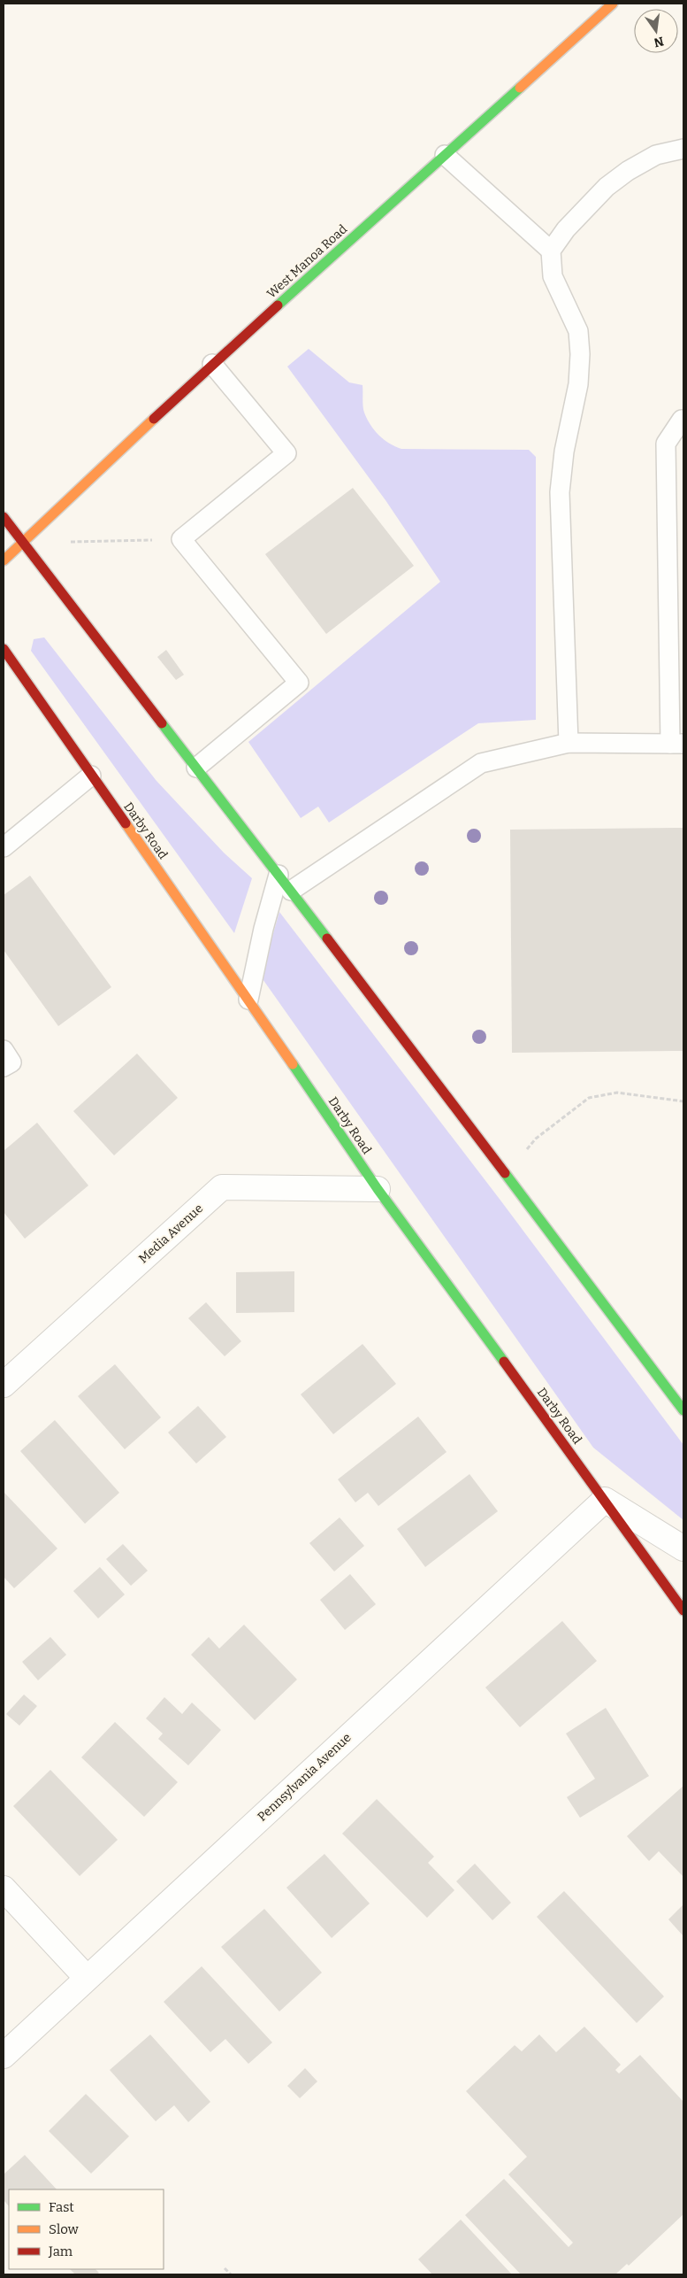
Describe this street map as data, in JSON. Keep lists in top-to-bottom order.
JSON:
{
  "streets": {
    "main road": ["West Manoa Road", "Darby Road"],
    "street": ["Media Avenue", "Pennsylvania Avenue"]
  },
  "crossings": [
    ["Darby Road", "Media Avenue"],
    ["Darby Road", "Pennsylvania Avenue"]
  ],
  "legend": ["Fast", "Slow", "Jam"],
  "north": "bottom"
}
